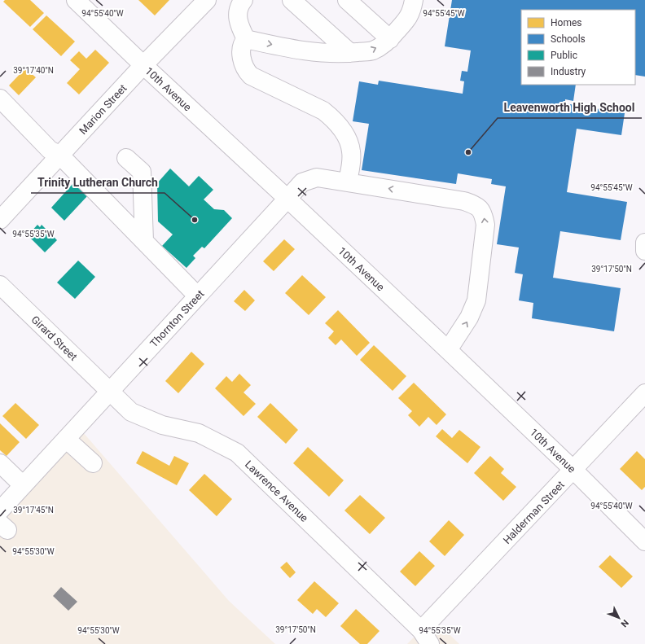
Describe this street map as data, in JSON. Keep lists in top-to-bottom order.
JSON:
{
  "streets": {
    "street": [
      "10th Avenue",
      "Marion Street",
      "Thornton Street",
      "Girard Street",
      "Lawrence Avenue",
      "Halderman Street"
    ]
  },
  "crossings": [
    ["10th Avenue", "Marion Street"],
    ["10th Avenue", "Thornton Street"],
    ["10th Avenue", "Halderman Street"],
    ["Thornton Street", "Girard Street"],
    ["Thornton Street", "Lawrence Avenue"],
    ["Girard Street", "Lawrence Avenue"],
    ["Lawrence Avenue", "Halderman Street"]
  ],
  "places": ["Leavenworth High School", "Trinity Lutheran Church"],
  "legend": [
    "Homes",
    "Schools",
    "Public",
    "Industry"
  ],
  "north": "bottom right",
  "coordinates": [
    "94°55'40\"W",
    "94°55'45\"W",
    "39°17'40\"N",
    "94°55'35\"W",
    "39°17'50\"N",
    "39°17'45\"N",
    "94°55'30\"W"
  ]
}
